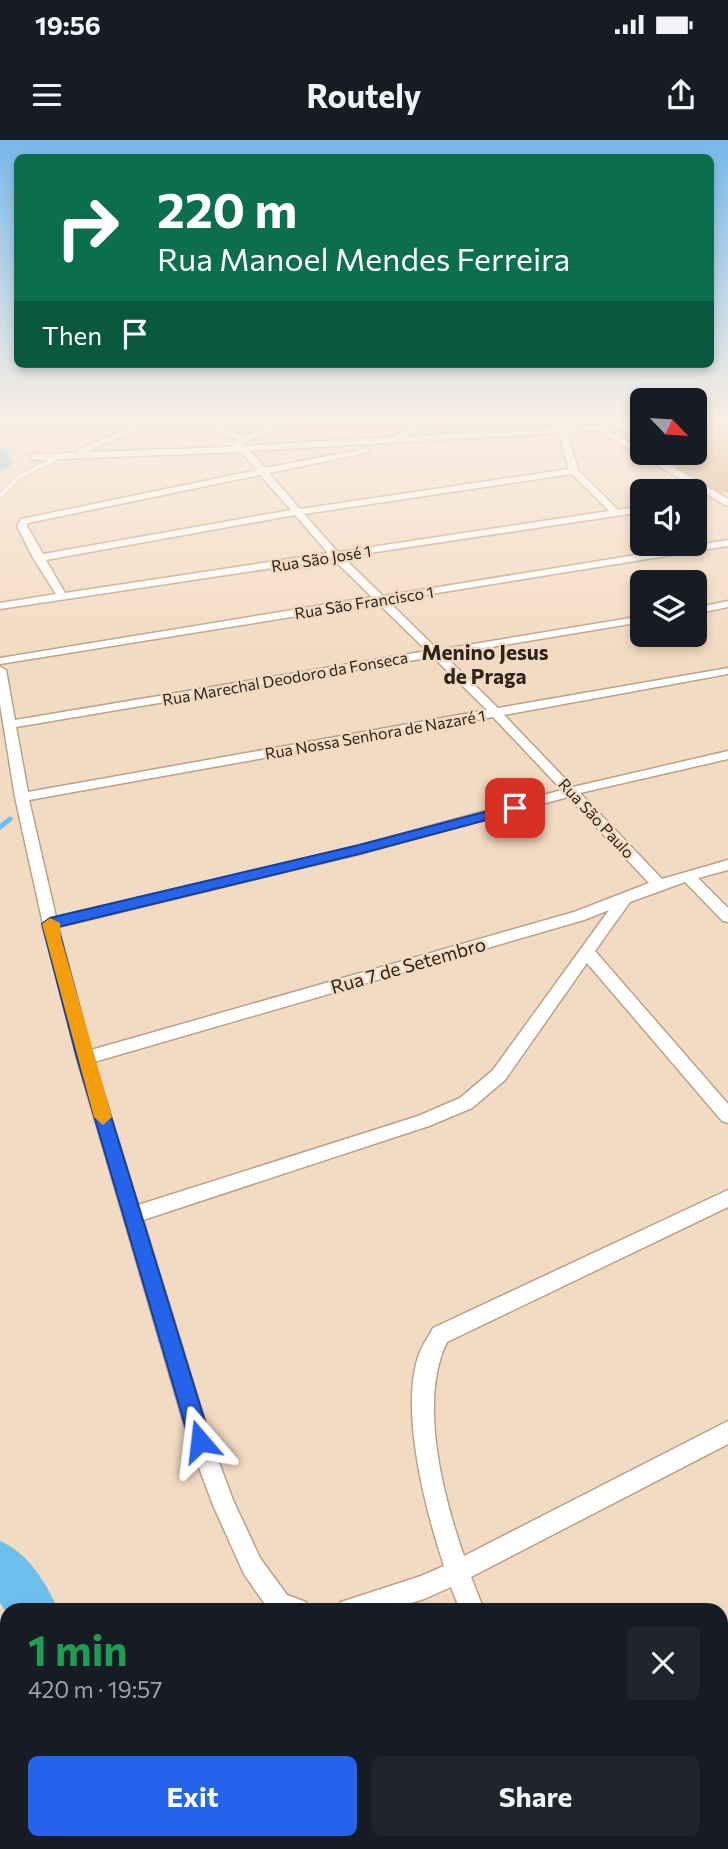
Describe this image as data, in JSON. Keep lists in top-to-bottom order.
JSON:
{
  "streets": {
    "street": [
      "Rua São José 1",
      "Rua São Francisco 1",
      "Rua Marechal Deodoro da Fonseca",
      "Rua Nossa Senhora de Nazaré 1",
      "Rua São Paulo",
      "Rua 7 de Setembro"
    ]
  },
  "crossings": [
    ["Rua São José 1", "Rua São Paulo"],
    ["Rua São Francisco 1", "Rua São Paulo"],
    ["Rua Marechal Deodoro da Fonseca", "Rua São Paulo"],
    ["Rua Nossa Senhora de Nazaré 1", "Rua São Paulo"],
    ["Rua São Paulo", "Rua 7 de Setembro"]
  ],
  "districts": ["Menino Jesus de Praga"],
  "north": "bottom right",
  "page": {
    "status": "19:56",
    "header": "Routely",
    "turn": ["220 m", "Rua Manoel Mendes Ferreira"],
    "then": "Then",
    "heading": ["1 min", "420 m · 19:57"],
    "buttons": ["Exit", "Share"]
  }
}
